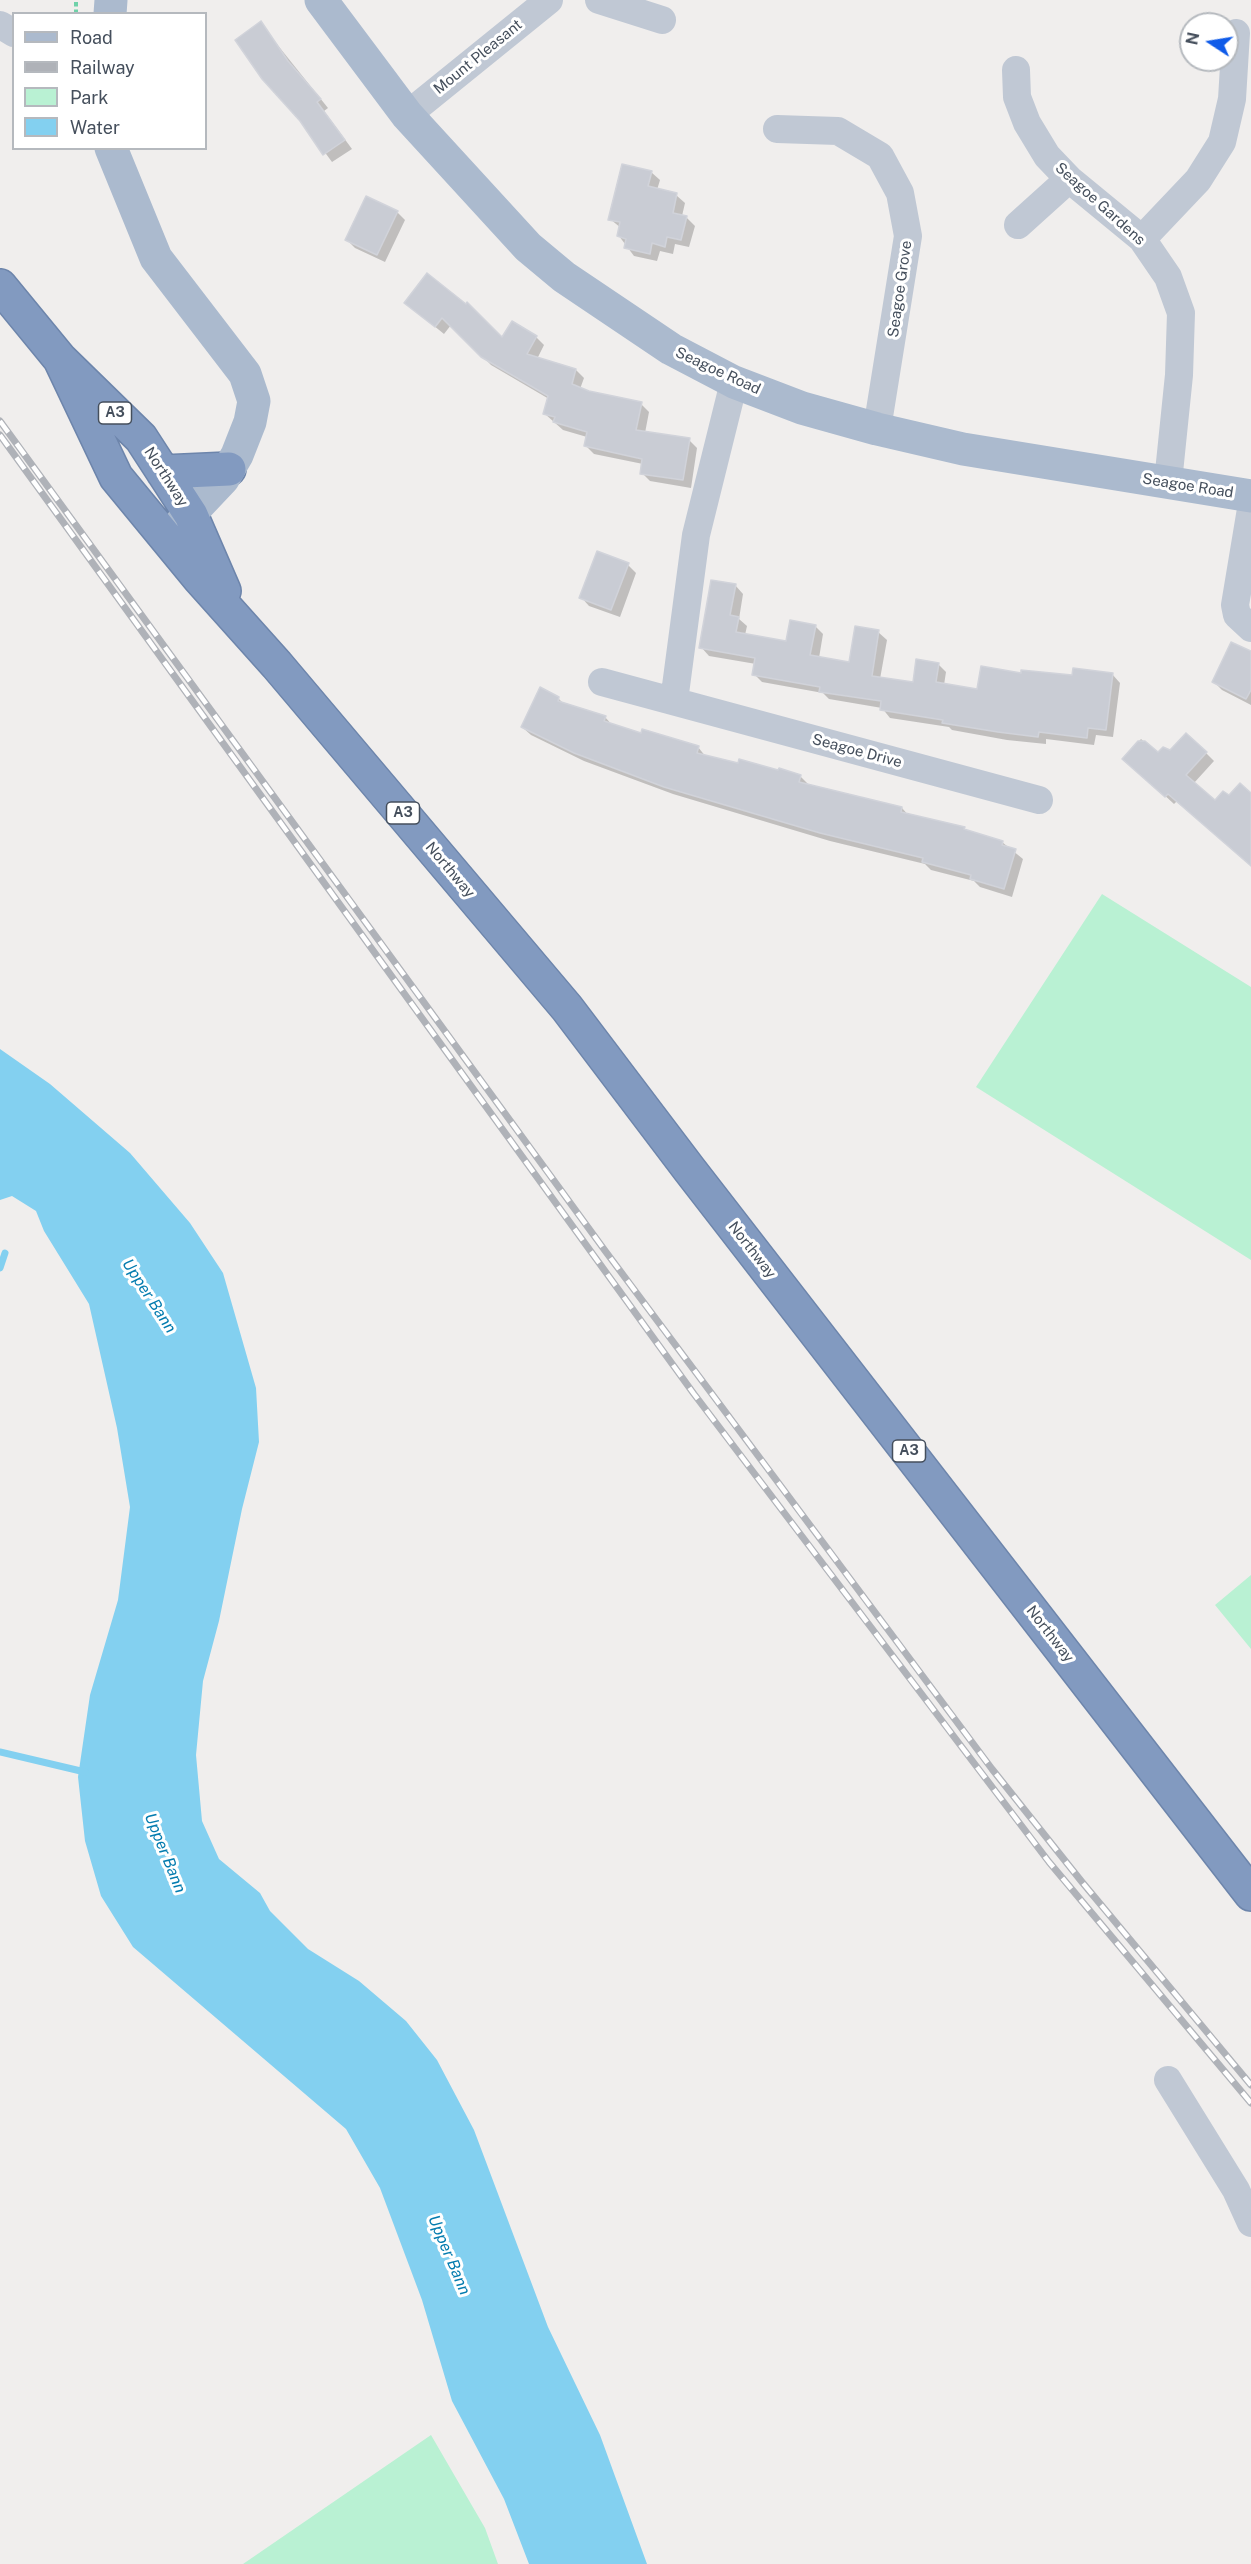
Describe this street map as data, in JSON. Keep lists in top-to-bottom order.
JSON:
{
  "streets": {
    "highway": ["A3", "Northway"],
    "main road": ["Seagoe Road"],
    "street": [
      "Mount Pleasant",
      "Seagoe Gardens",
      "Seagoe Grove",
      "Seagoe Drive"
    ]
  },
  "crossings": [
    ["Mount Pleasant", "Seagoe Road"],
    ["Seagoe Gardens", "Seagoe Road"],
    ["Seagoe Grove", "Seagoe Road"]
  ],
  "water": ["Upper Bann"],
  "legend": [
    "Road",
    "Railway",
    "Park",
    "Water"
  ],
  "north": "left"
}
